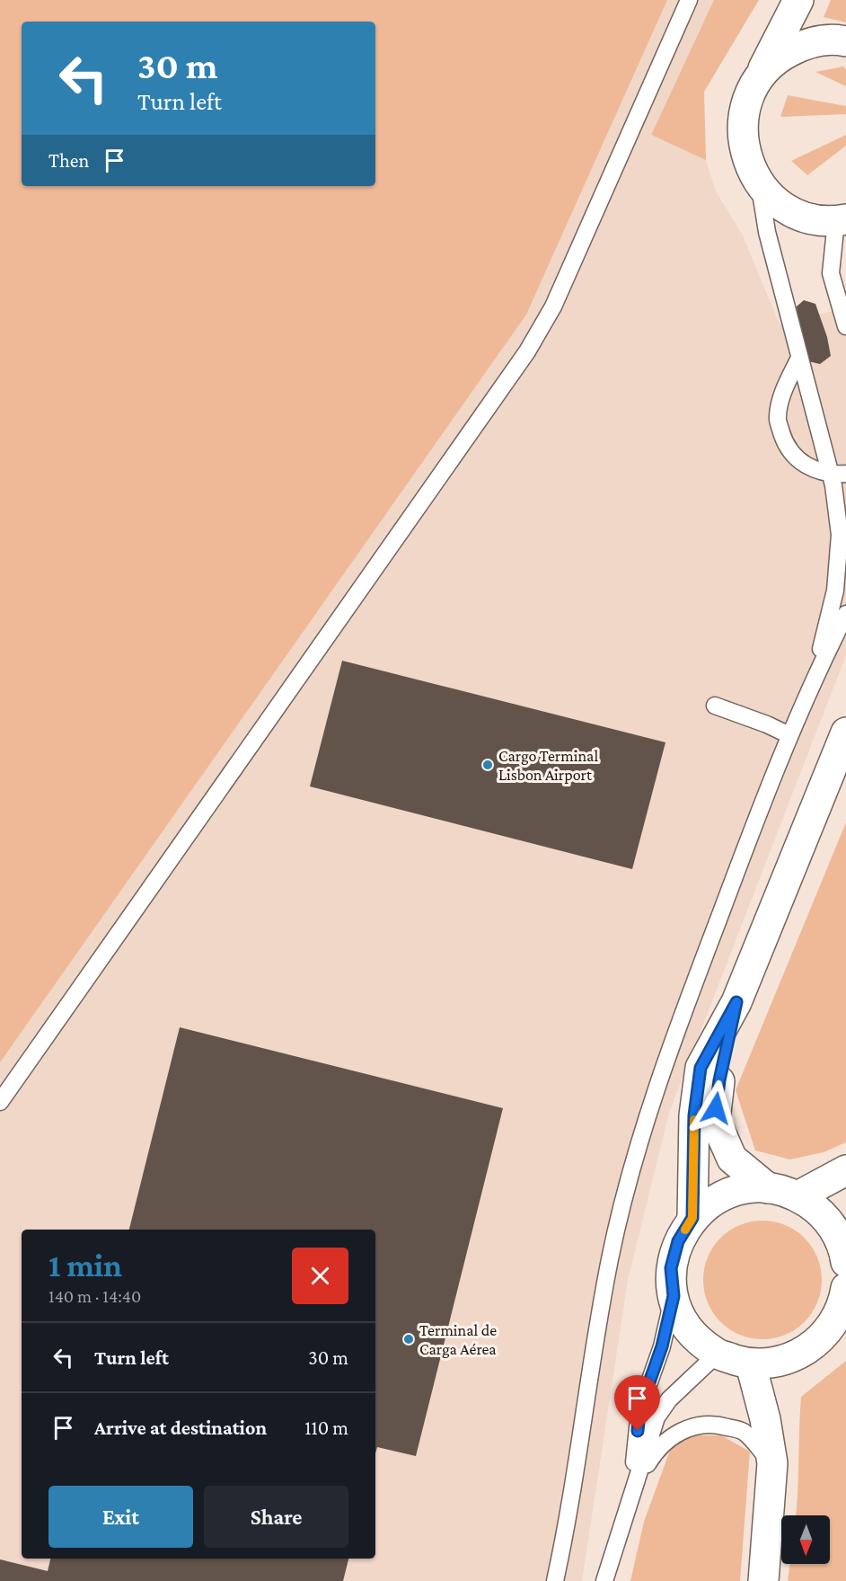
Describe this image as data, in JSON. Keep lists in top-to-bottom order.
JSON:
{
  "places": ["Cargo Terminal Lisbon Airport", "Terminal de Carga Aérea"],
  "north": "bottom",
  "page": {
    "turn": ["30 m", "Turn left"],
    "then": "Then",
    "heading": ["1 min", "140 m · 14:40"],
    "list": [
      {
        "name": "Turn left",
        "value": "30 m"
      },
      {
        "name": "Arrive at destination",
        "value": "110 m"
      }
    ],
    "buttons": ["Exit", "Share"]
  }
}
